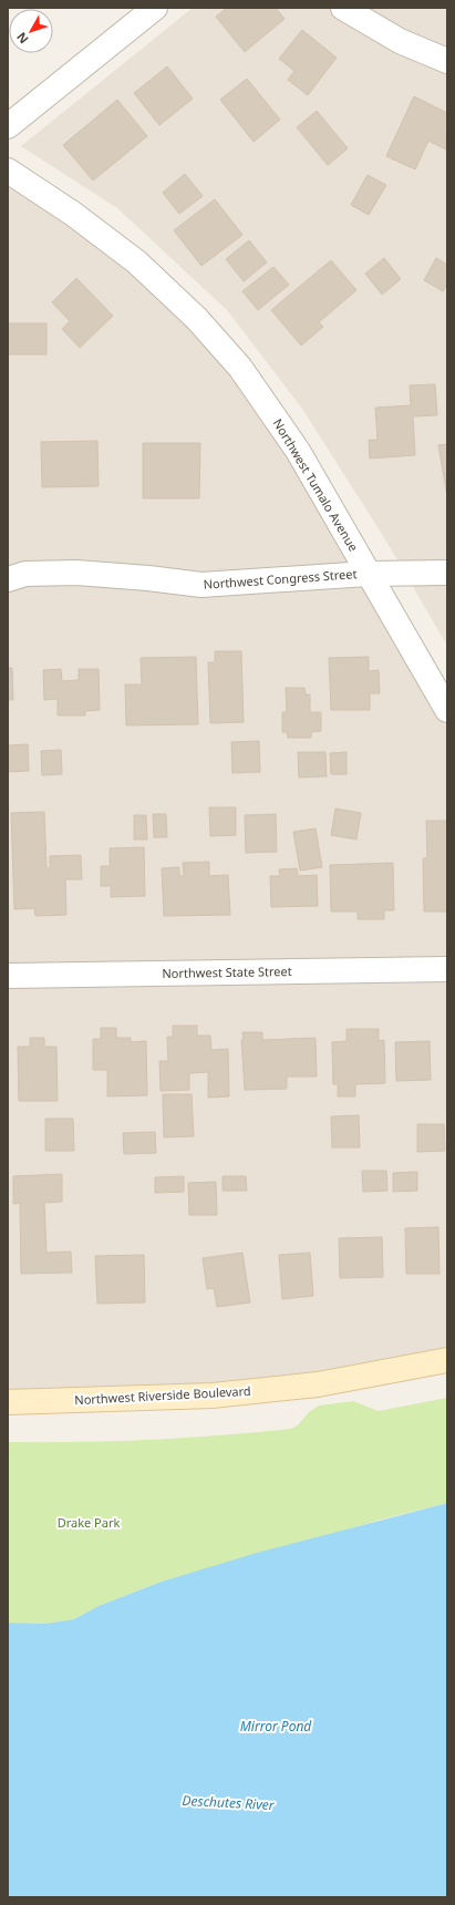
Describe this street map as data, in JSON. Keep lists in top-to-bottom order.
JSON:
{
  "streets": {
    "street": [
      "Northwest Tumalo Avenue",
      "Northwest Congress Street",
      "Northwest State Street",
      "Northwest Riverside Boulevard"
    ]
  },
  "crossings": [
    ["Northwest Tumalo Avenue", "Northwest Congress Street"]
  ],
  "water": ["Mirror Pond", "Deschutes River"],
  "parks": ["Drake Park"],
  "north": "bottom left"
}
